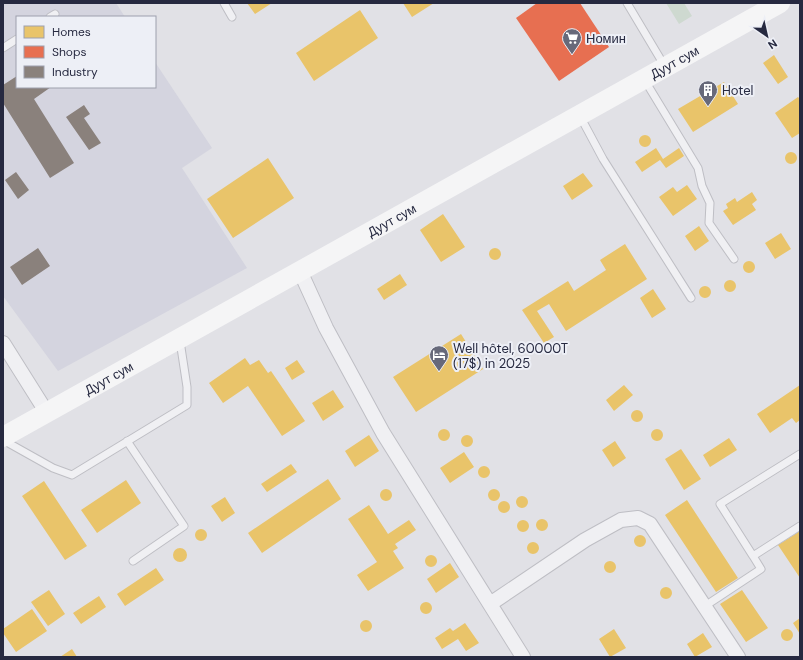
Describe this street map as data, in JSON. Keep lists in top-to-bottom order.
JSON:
{
  "streets": {
    "main road": ["Дуут сум"]
  },
  "places": {
    "supermarket": ["Номин"],
    "building": ["Hotel"],
    "hotel": ["Well hôtel, 60000T (17$) in 2025"]
  },
  "legend": ["Homes", "Shops", "Industry"],
  "north": "bottom right"
}
